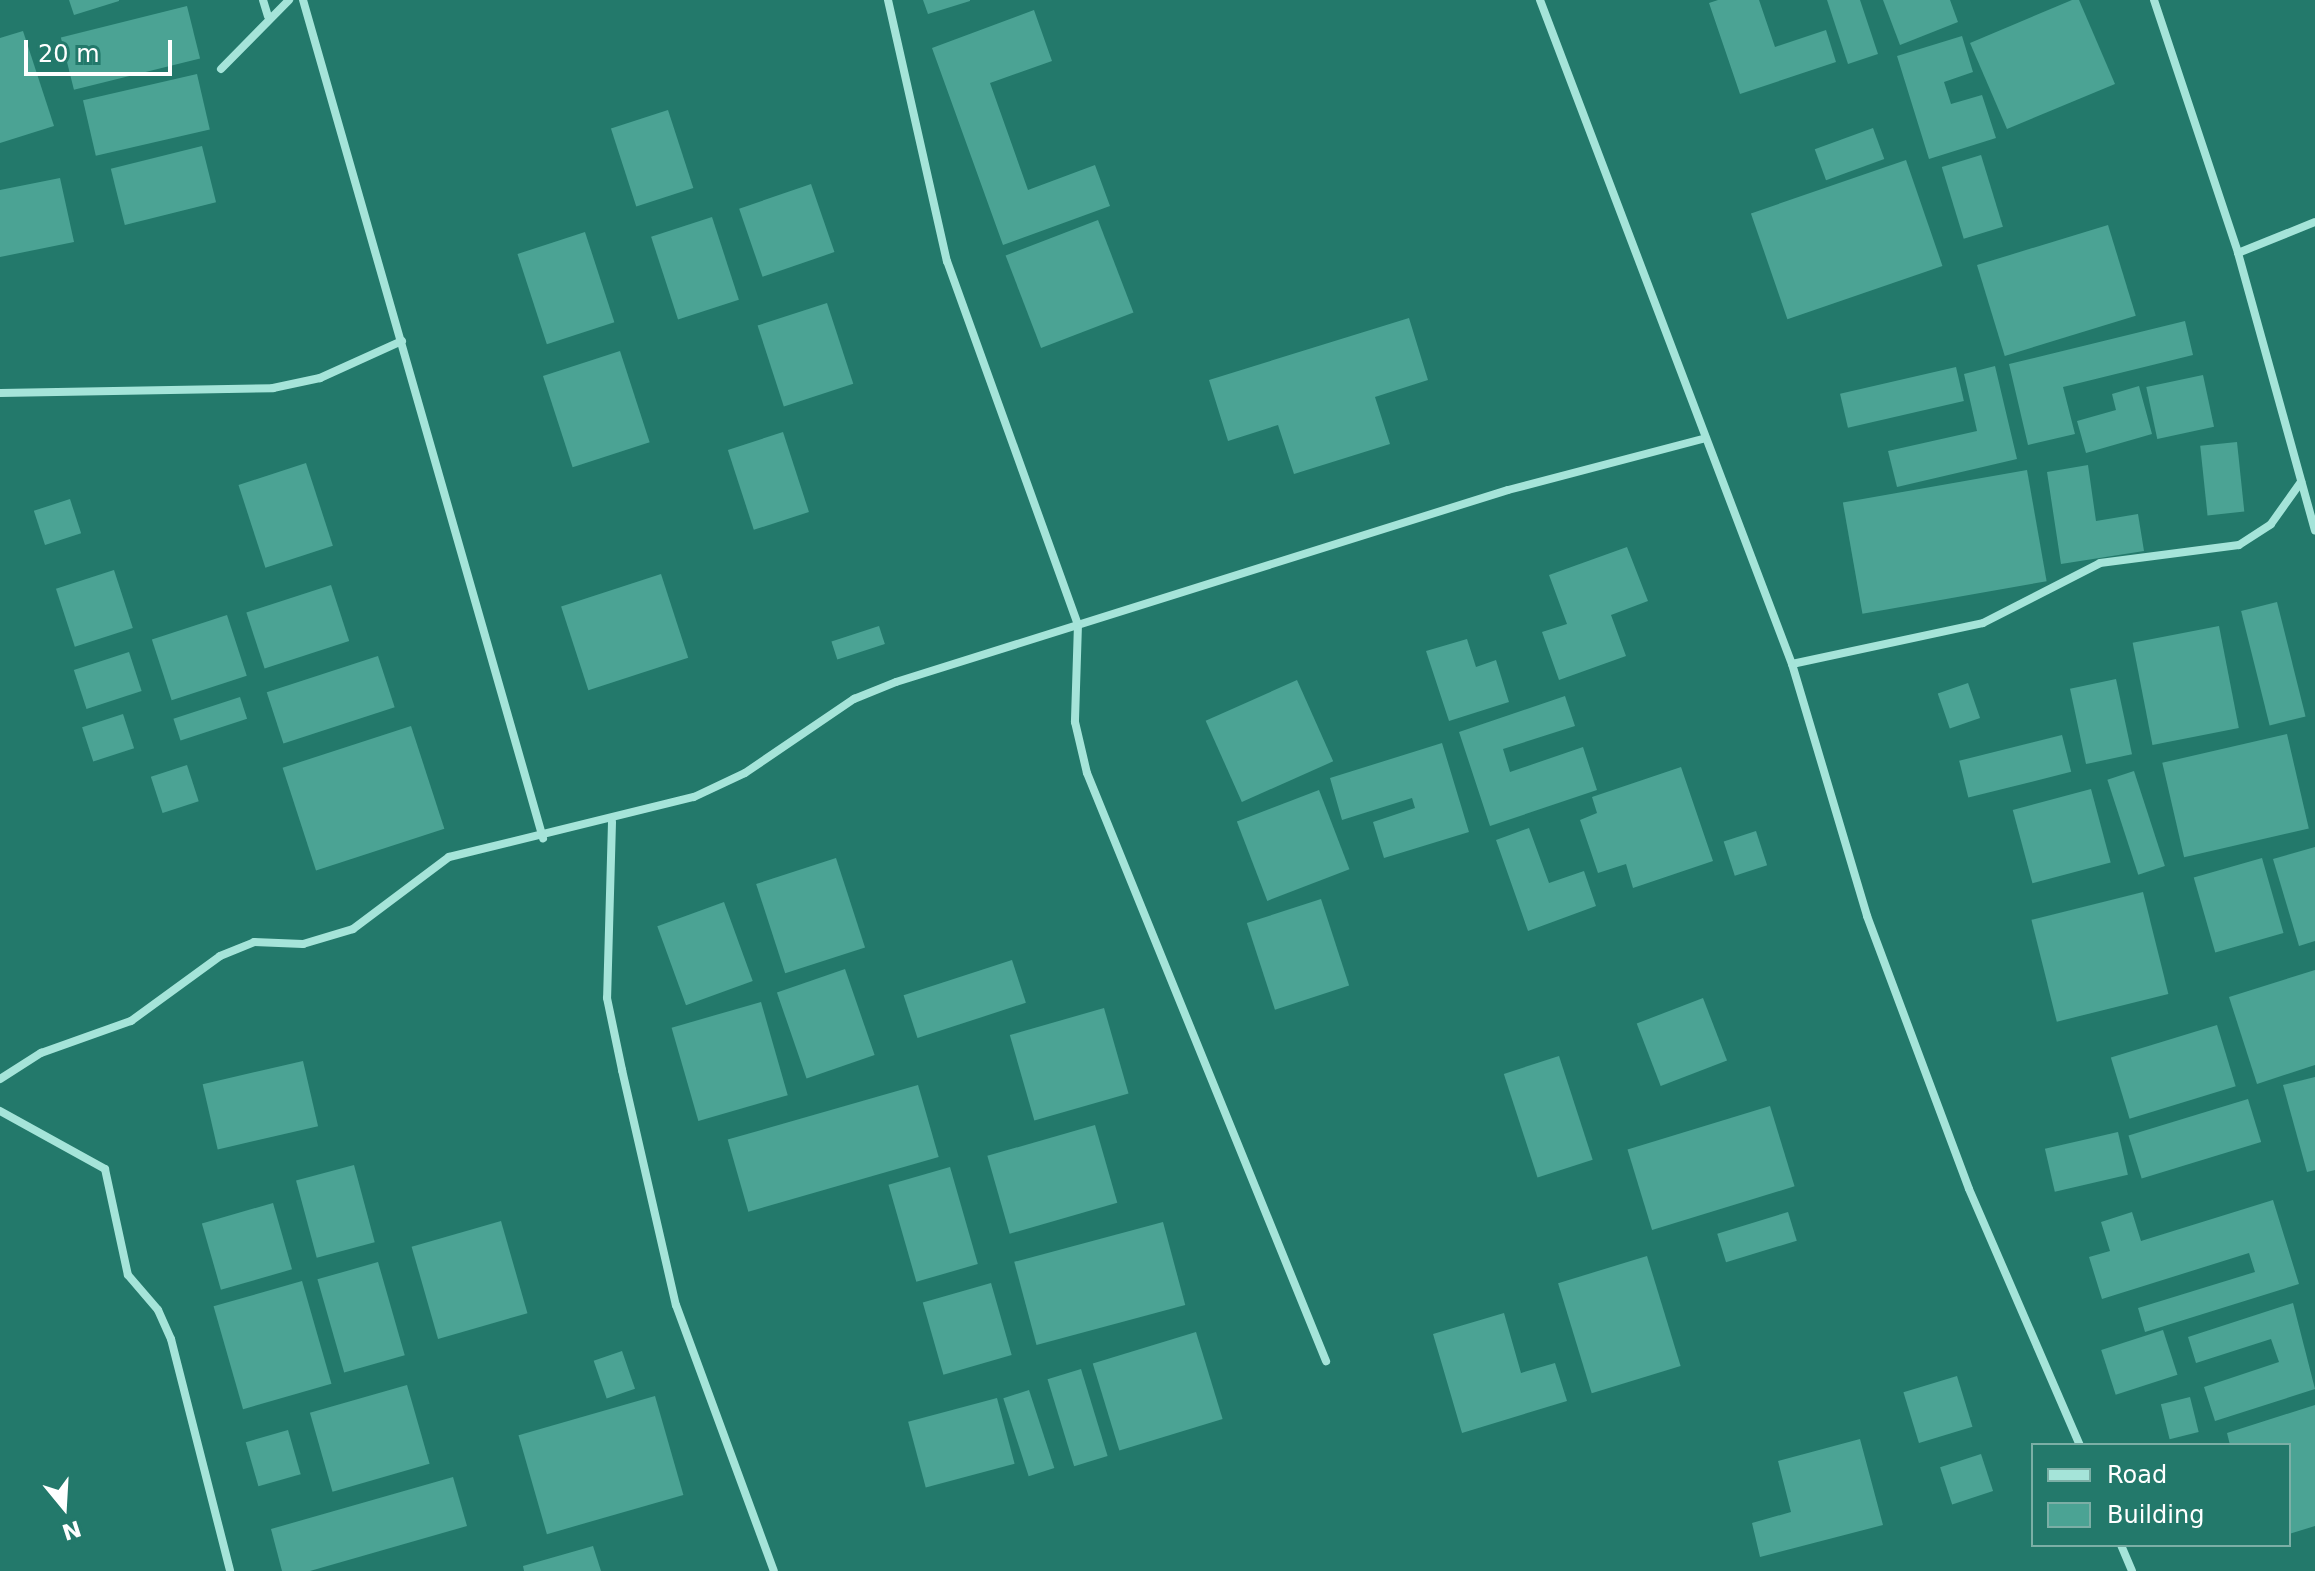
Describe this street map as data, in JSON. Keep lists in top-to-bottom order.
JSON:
{
  "legend": ["Road", "Building"],
  "scale_bar": "20 m",
  "north": "bottom"
}
